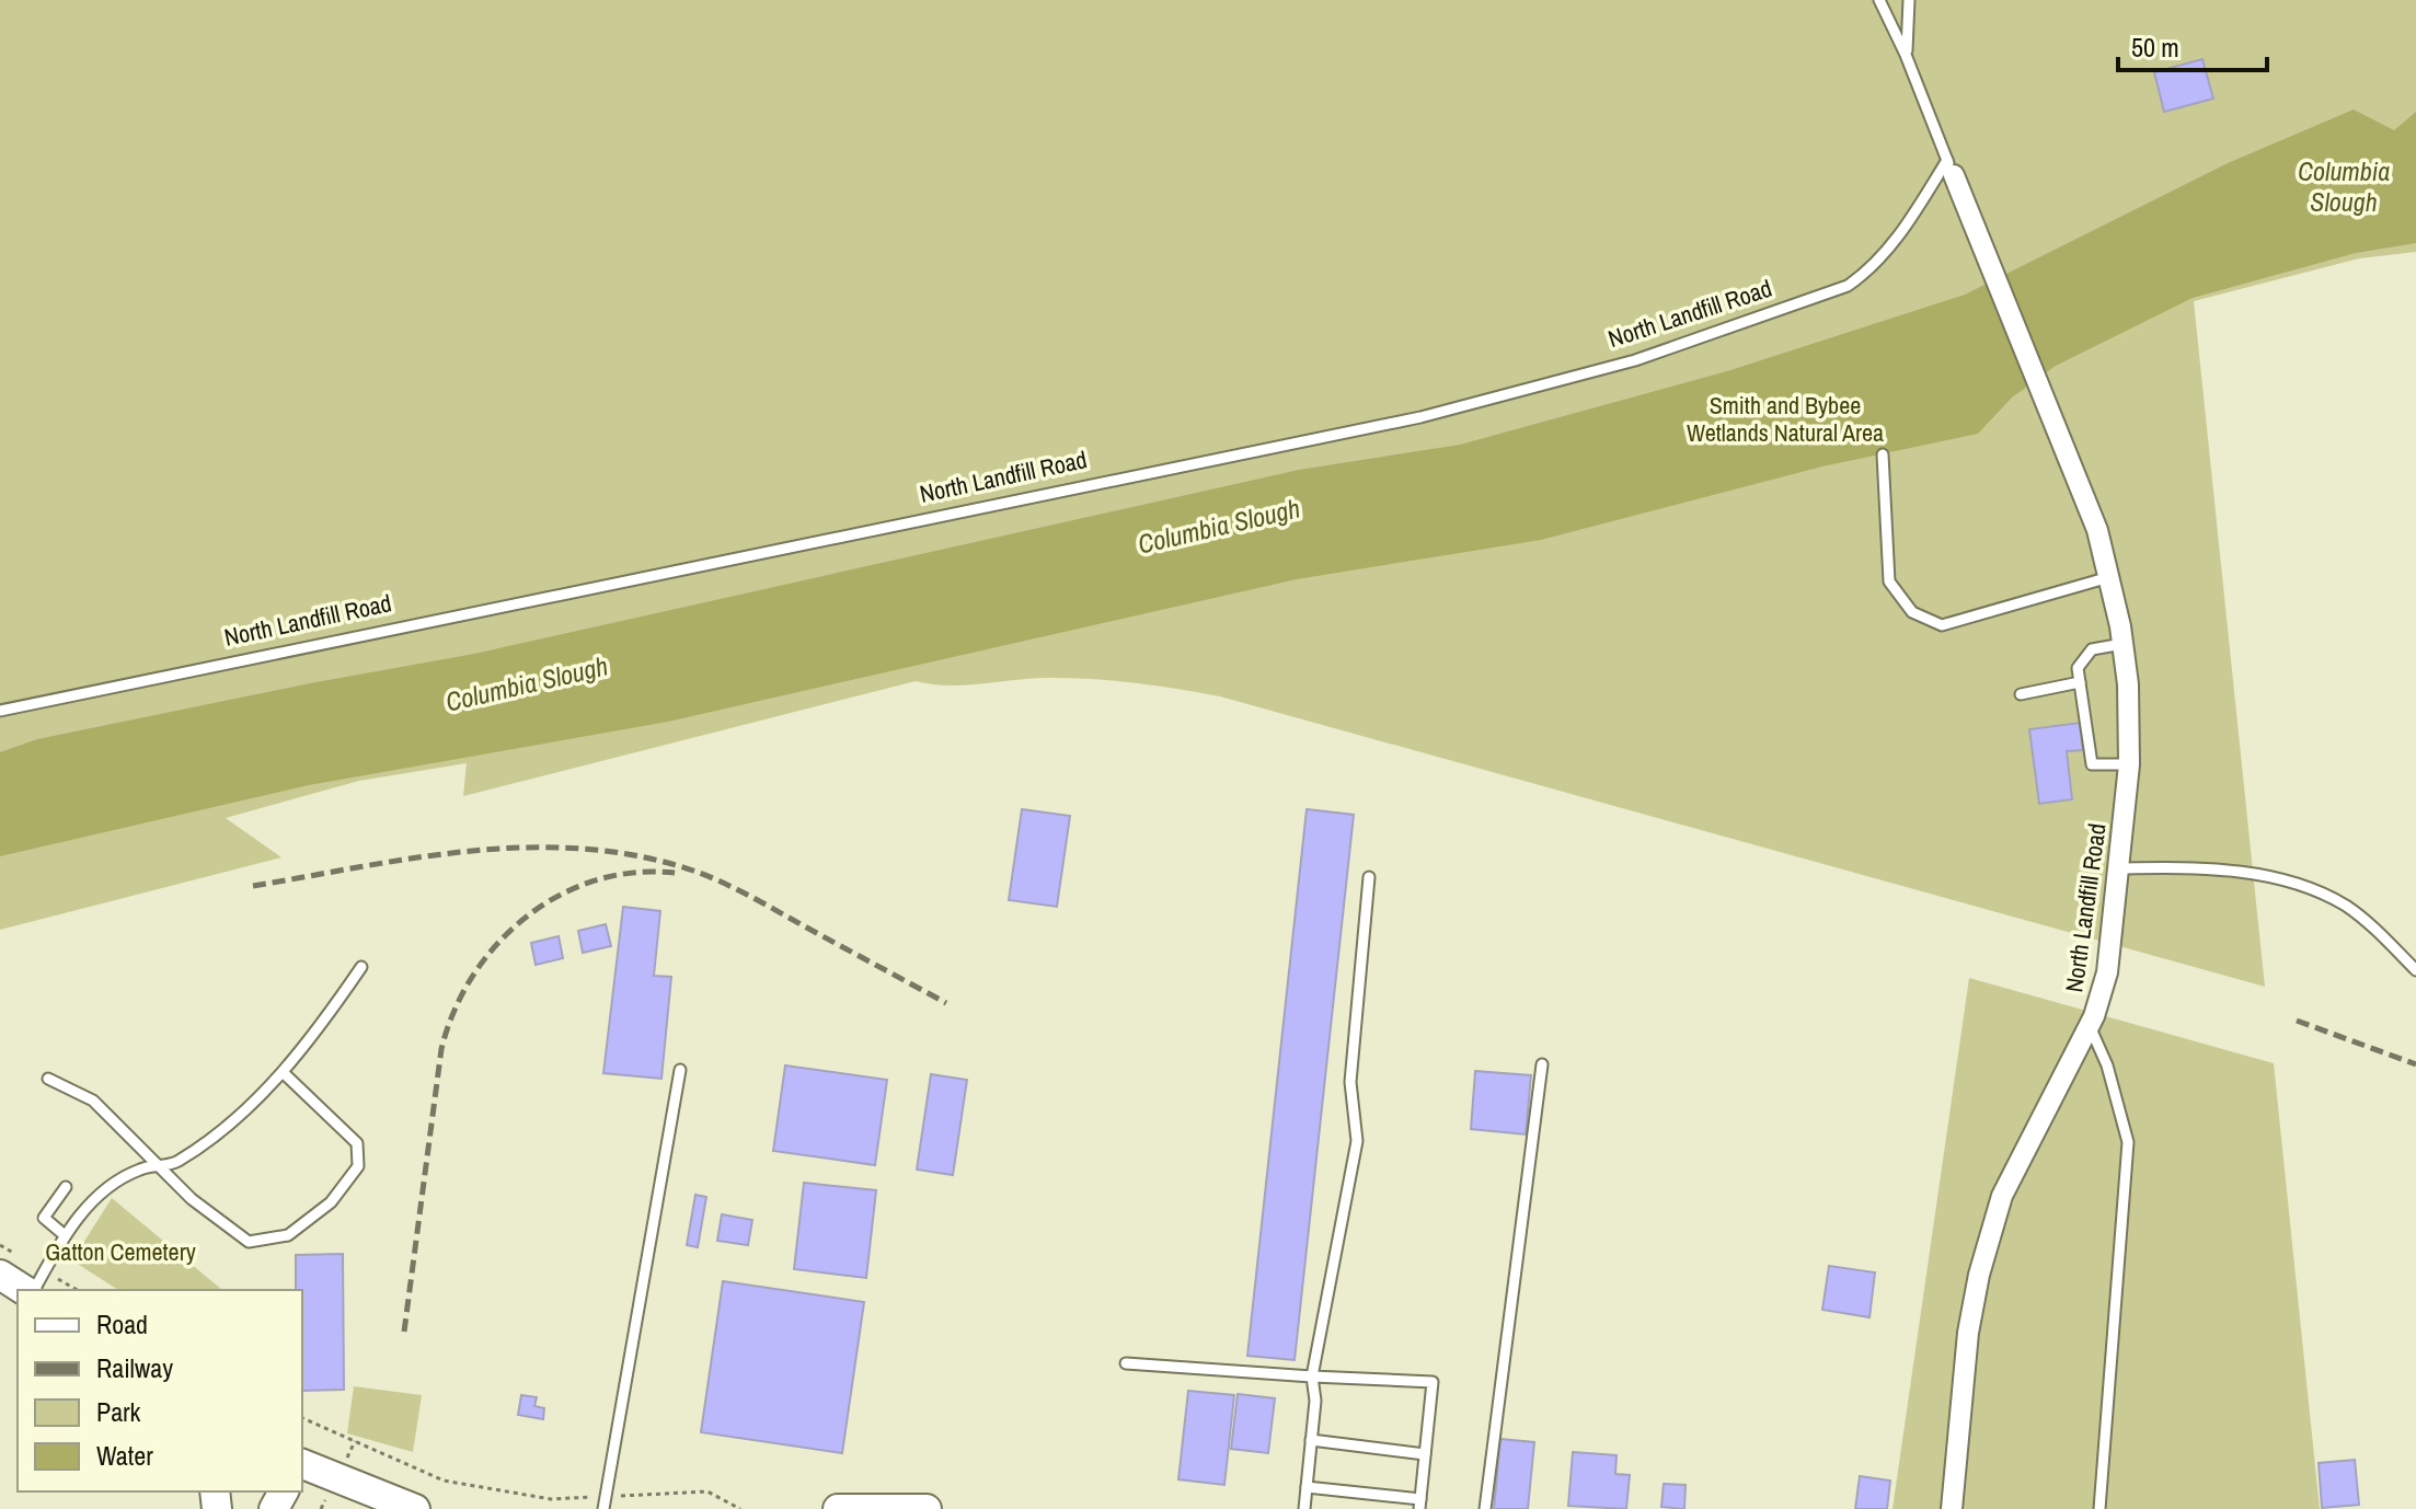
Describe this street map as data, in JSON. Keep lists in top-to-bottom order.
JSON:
{
  "streets": {
    "street": ["North Landfill Road"]
  },
  "water": ["Columbia Slough"],
  "parks": ["Smith and Bybee Wetlands Natural Area", "Gatton Cemetery"],
  "legend": [
    "Road",
    "Railway",
    "Park",
    "Water"
  ],
  "scale_bar": "50 m"
}
